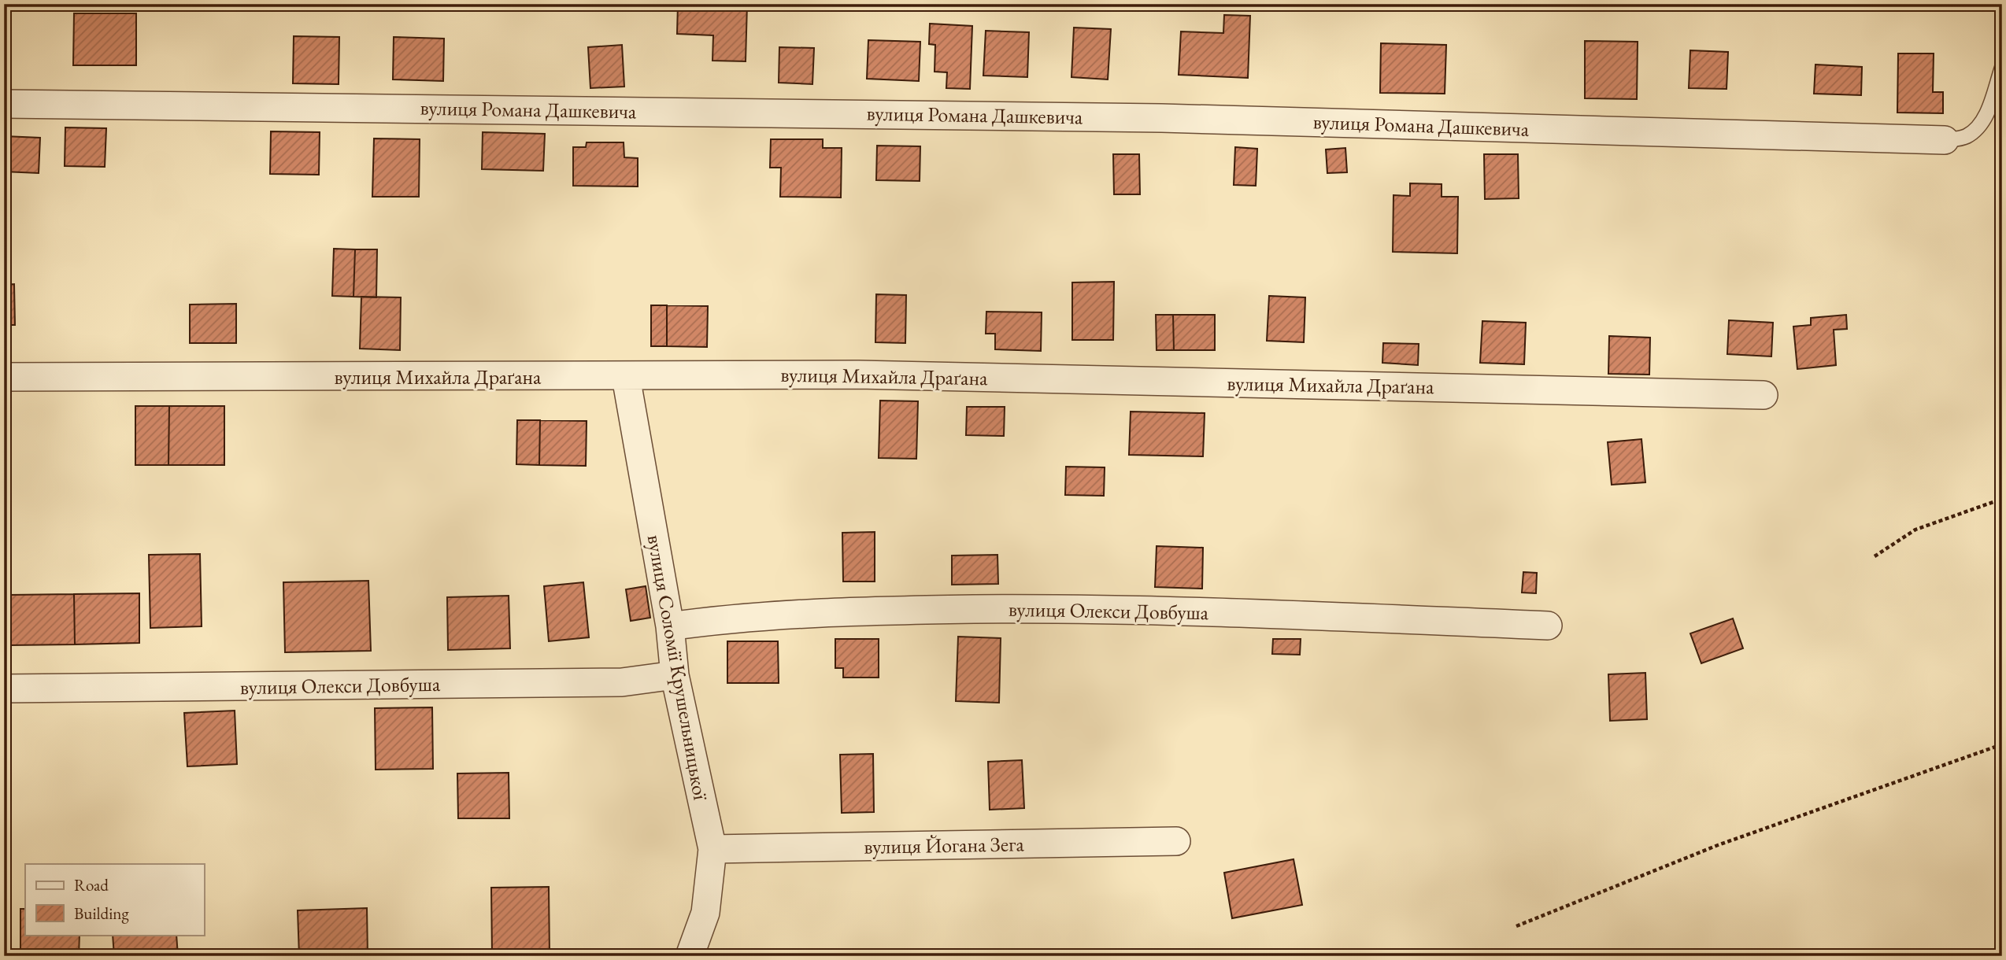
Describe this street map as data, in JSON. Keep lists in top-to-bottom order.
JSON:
{
  "streets": {
    "street": [
      "вулиця Романа Дашкевича",
      "вулиця Михайла Драґана",
      "вулиця Олекси Довбуша",
      "вулиця Соломії Крушельницької",
      "вулиця Йогана Зега"
    ]
  },
  "crossings": [
    ["вулиця Михайла Драґана", "вулиця Соломії Крушельницької"],
    ["вулиця Олекси Довбуша", "вулиця Соломії Крушельницької"],
    ["вулиця Соломії Крушельницької", "вулиця Йогана Зега"]
  ],
  "legend": ["Road", "Building"]
}
